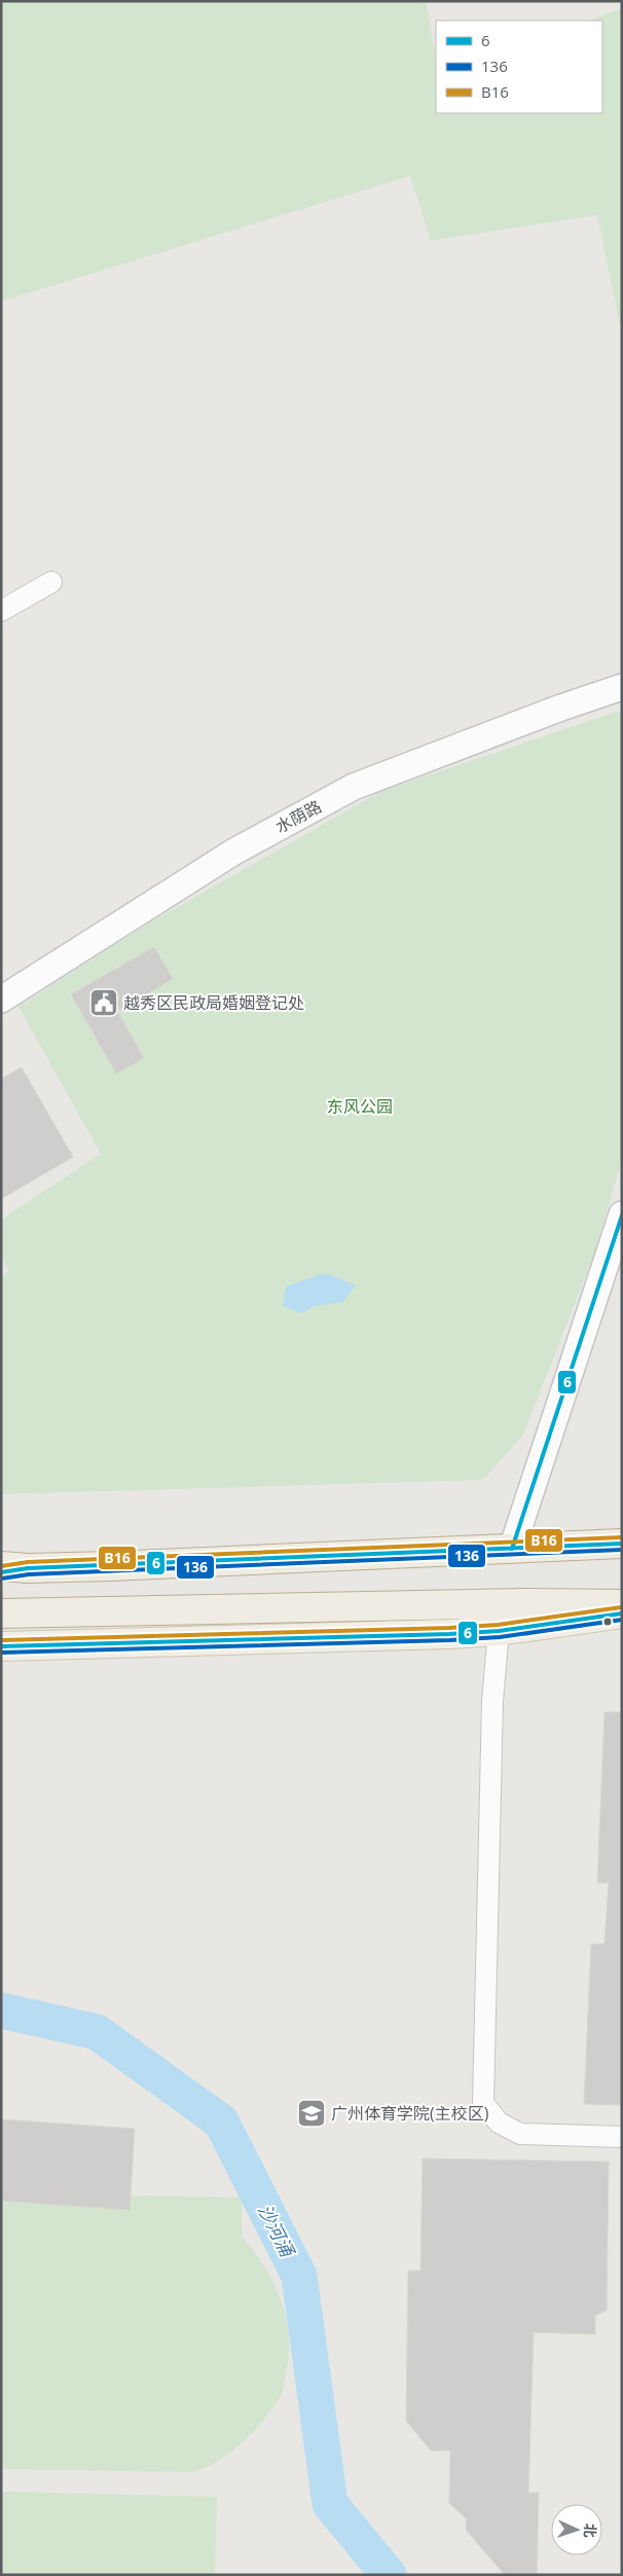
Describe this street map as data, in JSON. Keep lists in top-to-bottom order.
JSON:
{
  "streets": {
    "street": ["水荫路"]
  },
  "water": ["沙河涌"],
  "parks": ["东风公园"],
  "places": {
    "public building": ["越秀区民政局婚姻登记处"],
    "school or university": ["广州体育学院(主校区)"]
  },
  "lines": ["transit line 6", "transit line B16", "transit line 136"],
  "legend": ["6", "136", "B16"],
  "north": "right"
}
